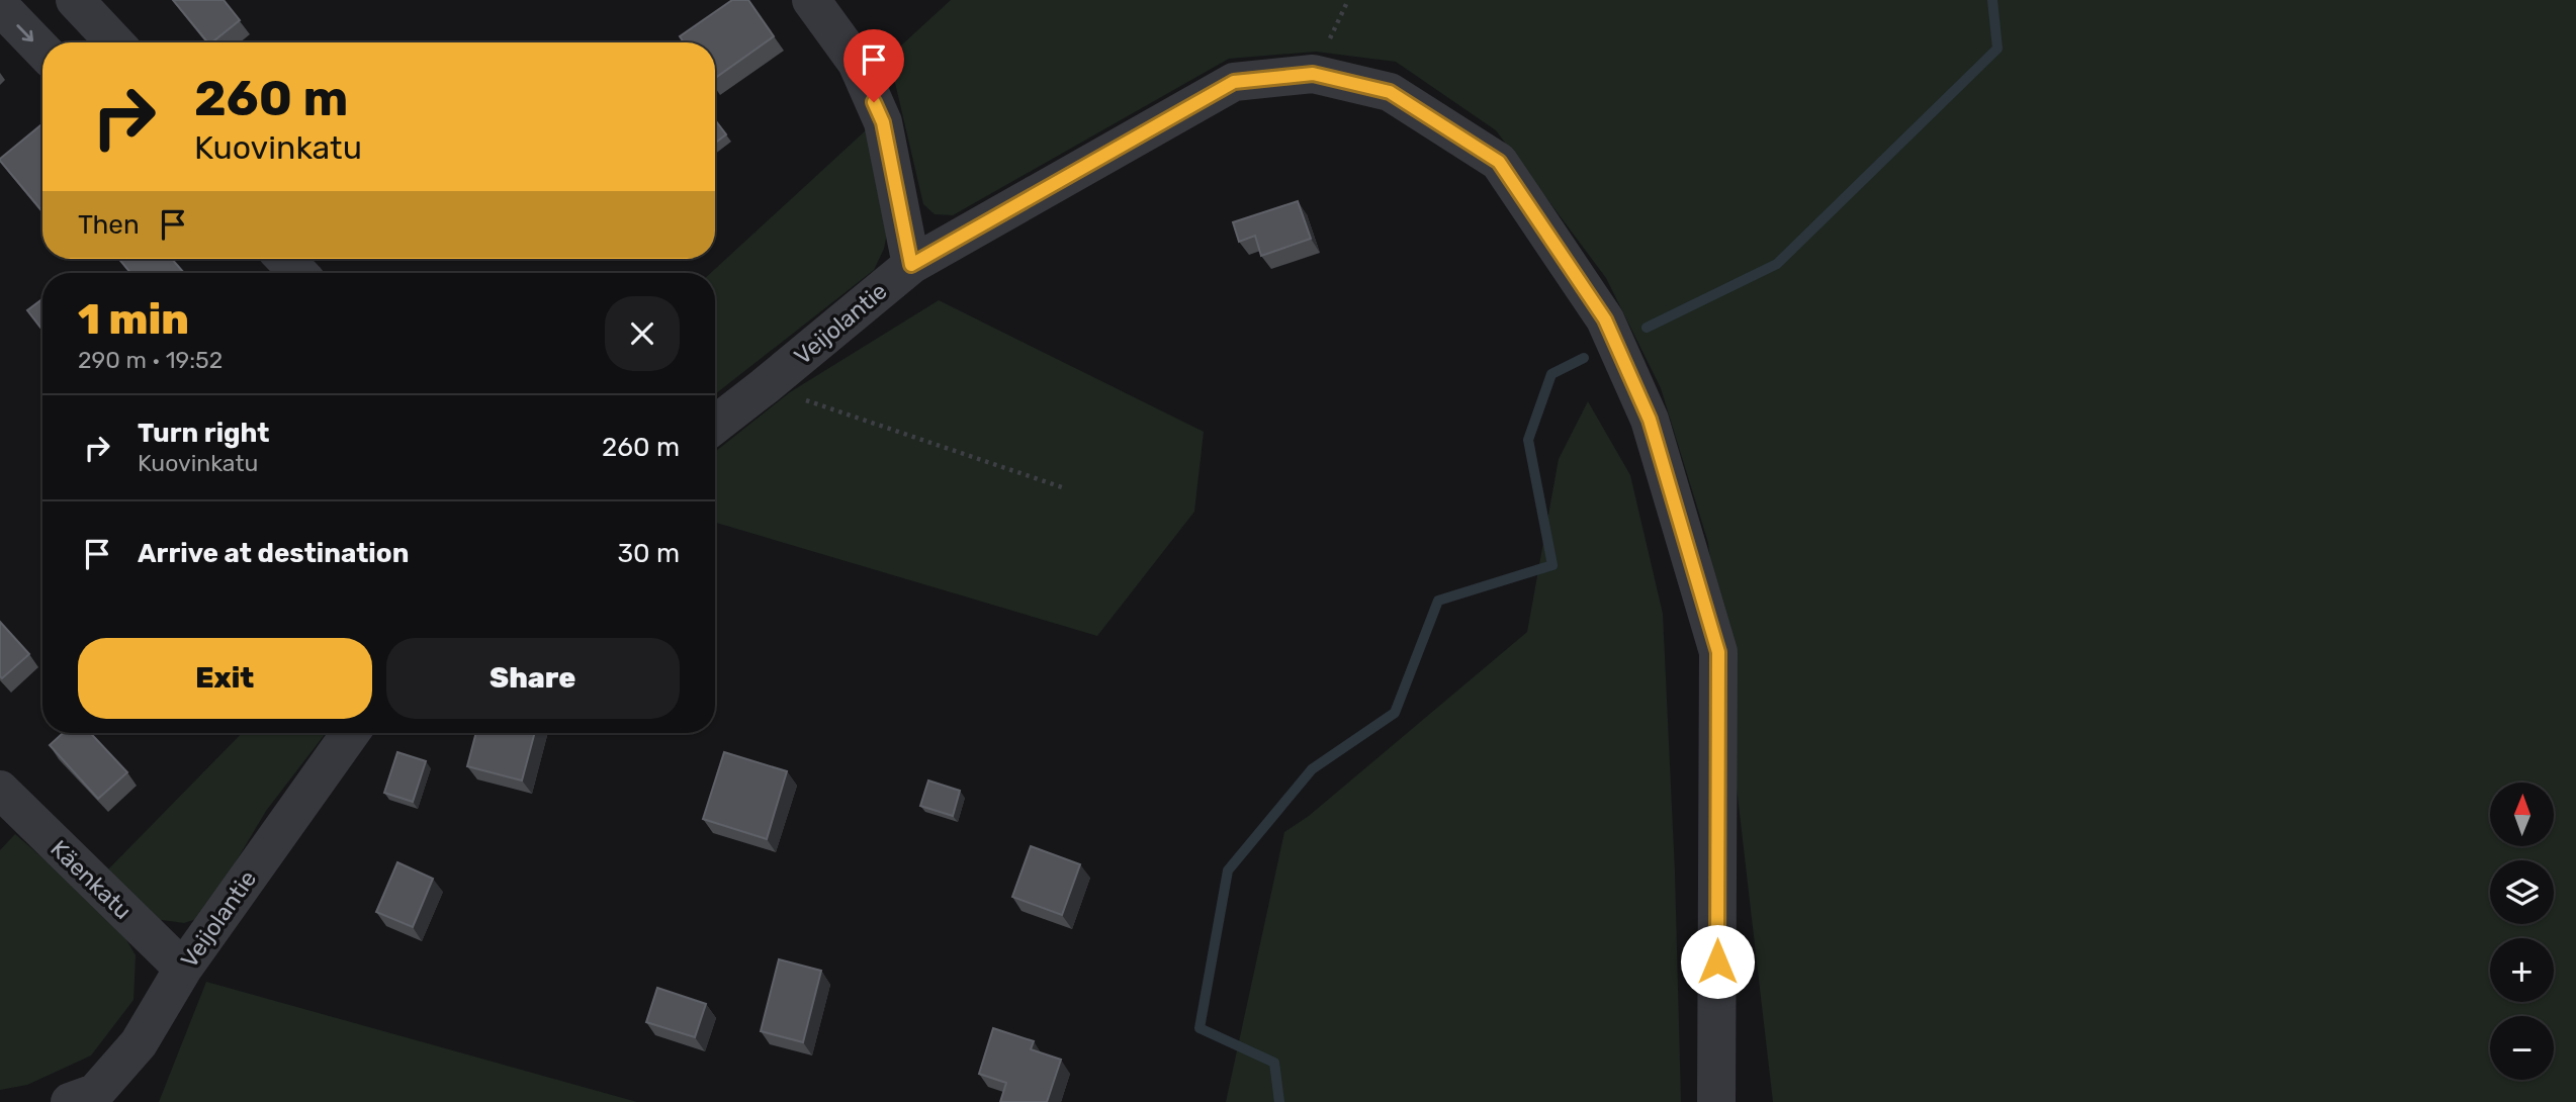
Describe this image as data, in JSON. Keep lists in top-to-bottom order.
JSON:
{
  "streets": {
    "street": ["Veijolantie", "Käenkatu"]
  },
  "crossings": [
    ["Veijolantie", "Käenkatu"]
  ],
  "north": "top",
  "page": {
    "turn": ["260 m", "Kuovinkatu"],
    "then": "Then",
    "heading": ["1 min", "290 m · 19:52"],
    "list": [
      {
        "name": "Turn right",
        "note": "Kuovinkatu",
        "value": "260 m"
      },
      {
        "name": "Arrive at destination",
        "value": "30 m"
      }
    ],
    "buttons": ["Exit", "Share"],
    "map_buttons": ["+", "−"]
  }
}
